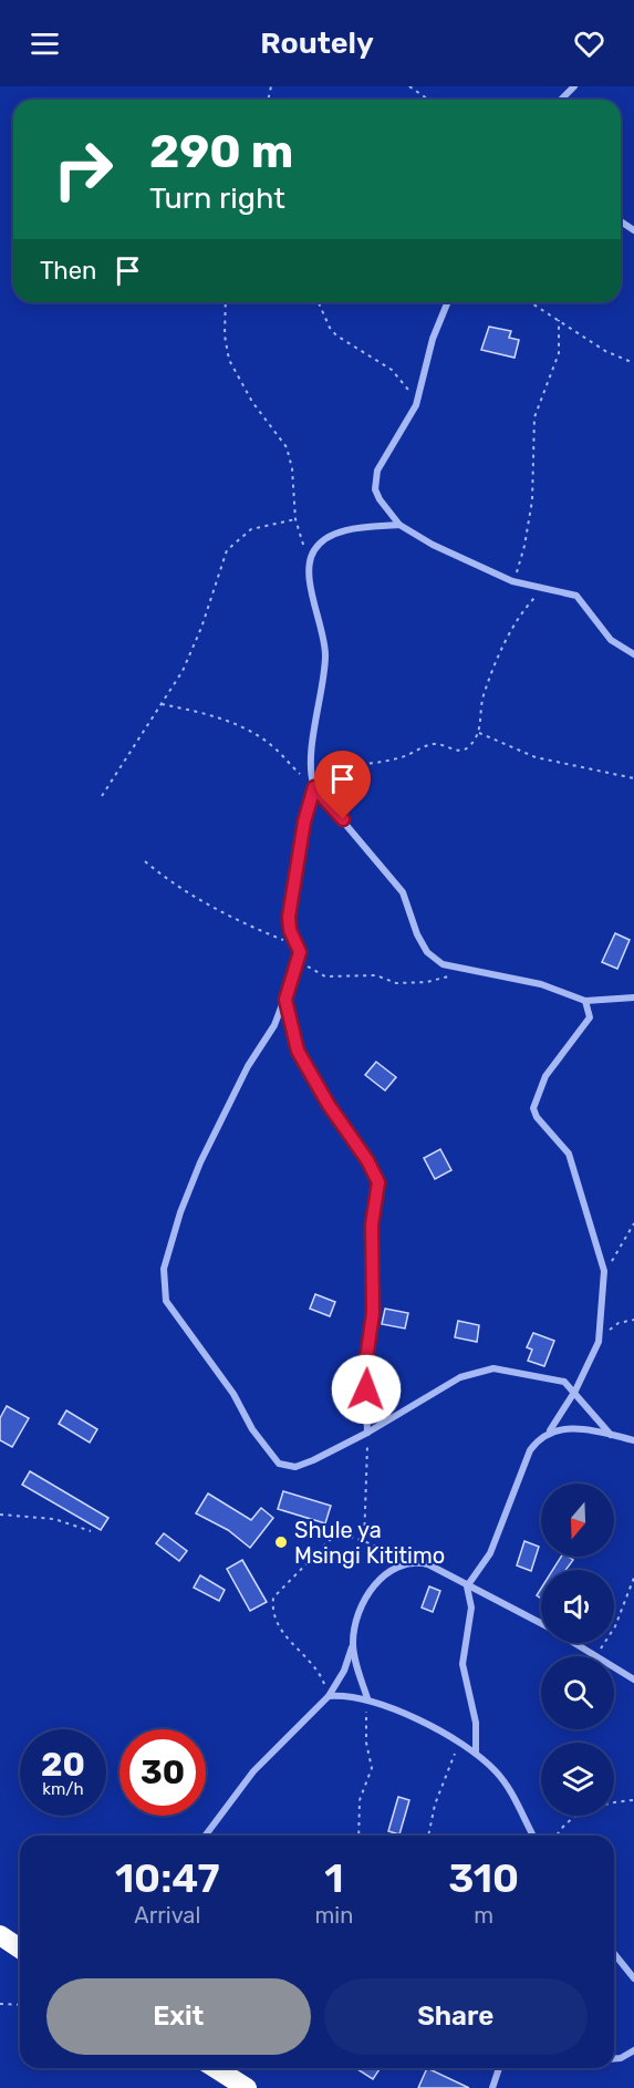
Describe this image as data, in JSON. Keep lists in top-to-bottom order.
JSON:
{
  "places": ["Shule ya Msingi Kititimo"],
  "north": "bottom",
  "page": {
    "header": "Routely",
    "turn": ["290 m", "Turn right"],
    "then": "Then",
    "speed": "20 km/h",
    "limit": "30",
    "eta": [
      "10:47",
      "Arrival",
      "1",
      "min",
      "310",
      "m"
    ],
    "buttons": ["Exit", "Share"]
  }
}
